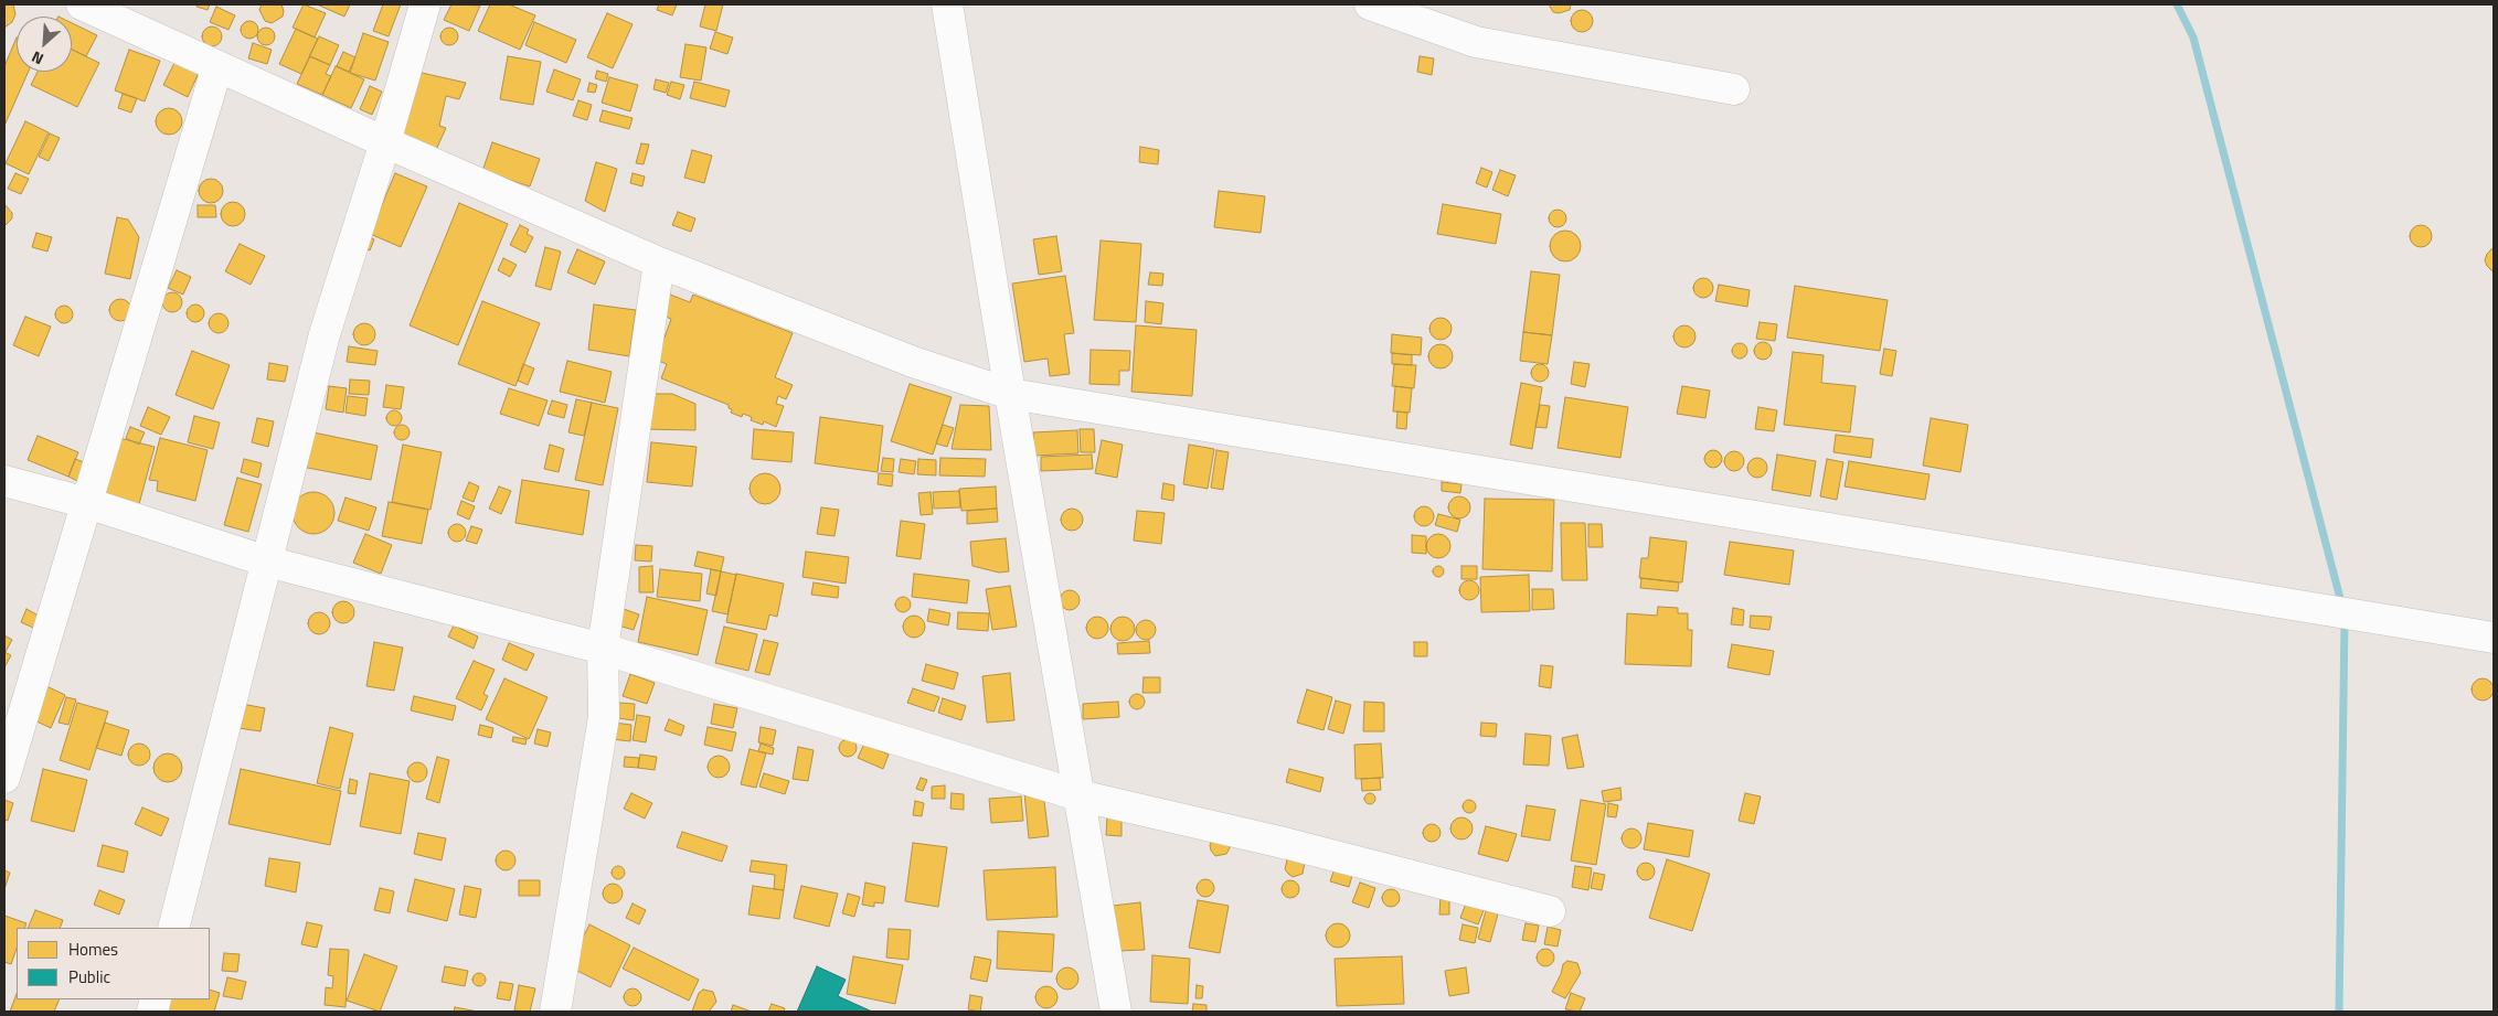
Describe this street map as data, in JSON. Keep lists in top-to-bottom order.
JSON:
{
  "legend": ["Homes", "Public"],
  "north": "bottom left"
}
